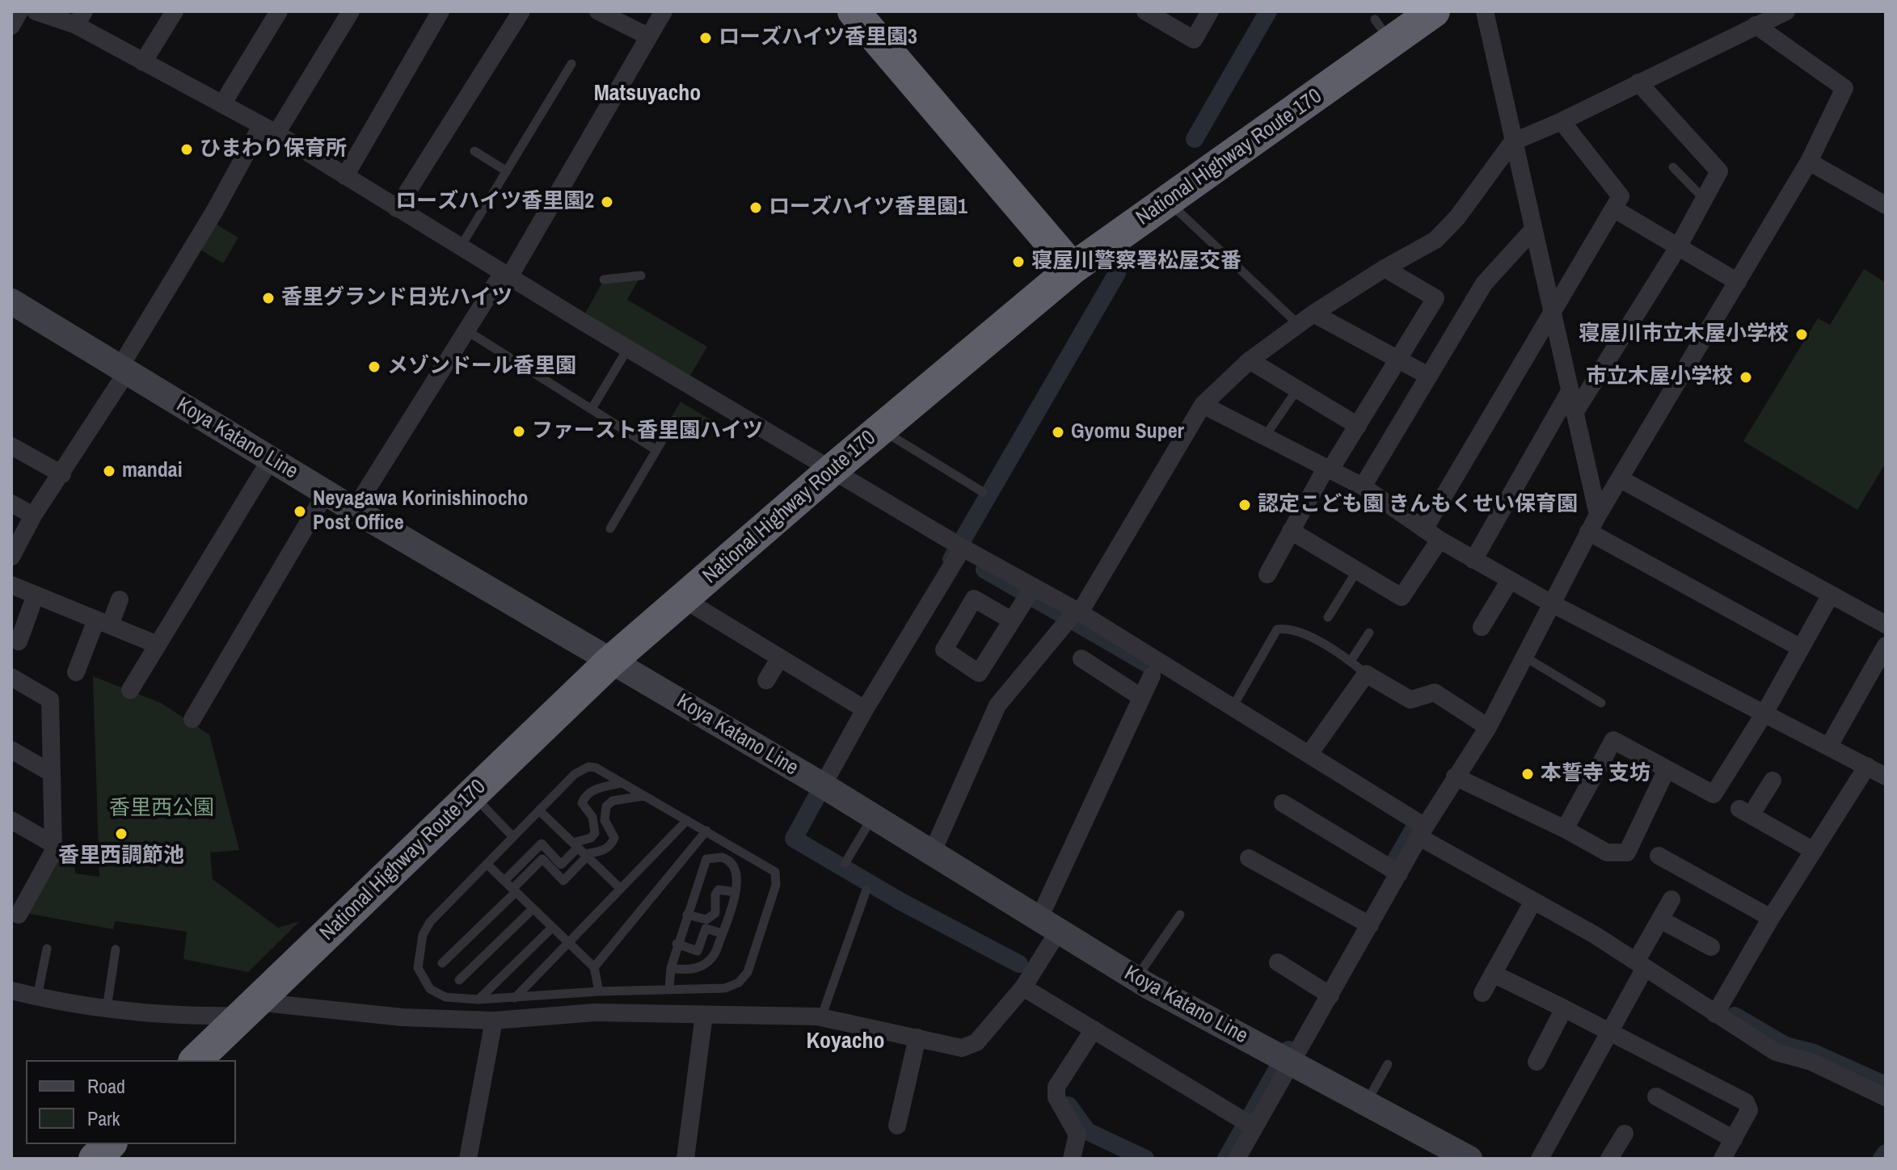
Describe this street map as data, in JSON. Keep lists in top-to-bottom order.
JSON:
{
  "streets": {
    "highway": ["National Highway Route 170"],
    "main road": ["Koya Katano Line"]
  },
  "crossings": [
    ["National Highway Route 170", "Koya Katano Line"]
  ],
  "districts": ["Matsuyacho", "Koyacho"],
  "parks": ["香里西公園"],
  "places": [
    "ローズハイツ香里園3",
    "ひまわり保育所",
    "ローズハイツ香里園2",
    "ローズハイツ香里園1",
    "寝屋川警察署松屋交番",
    "香里グランド日光ハイツ",
    "寝屋川市立木屋小学校",
    "メゾンドール香里園",
    "市立木屋小学校",
    "ファースト香里園ハイツ",
    "Gyomu Super",
    "mandai",
    "認定こども園 きんもくせい保育園",
    "Neyagawa Korinishinocho Post Office",
    "本誓寺 支坊",
    "香里西調節池"
  ],
  "legend": ["Road", "Park"]
}
